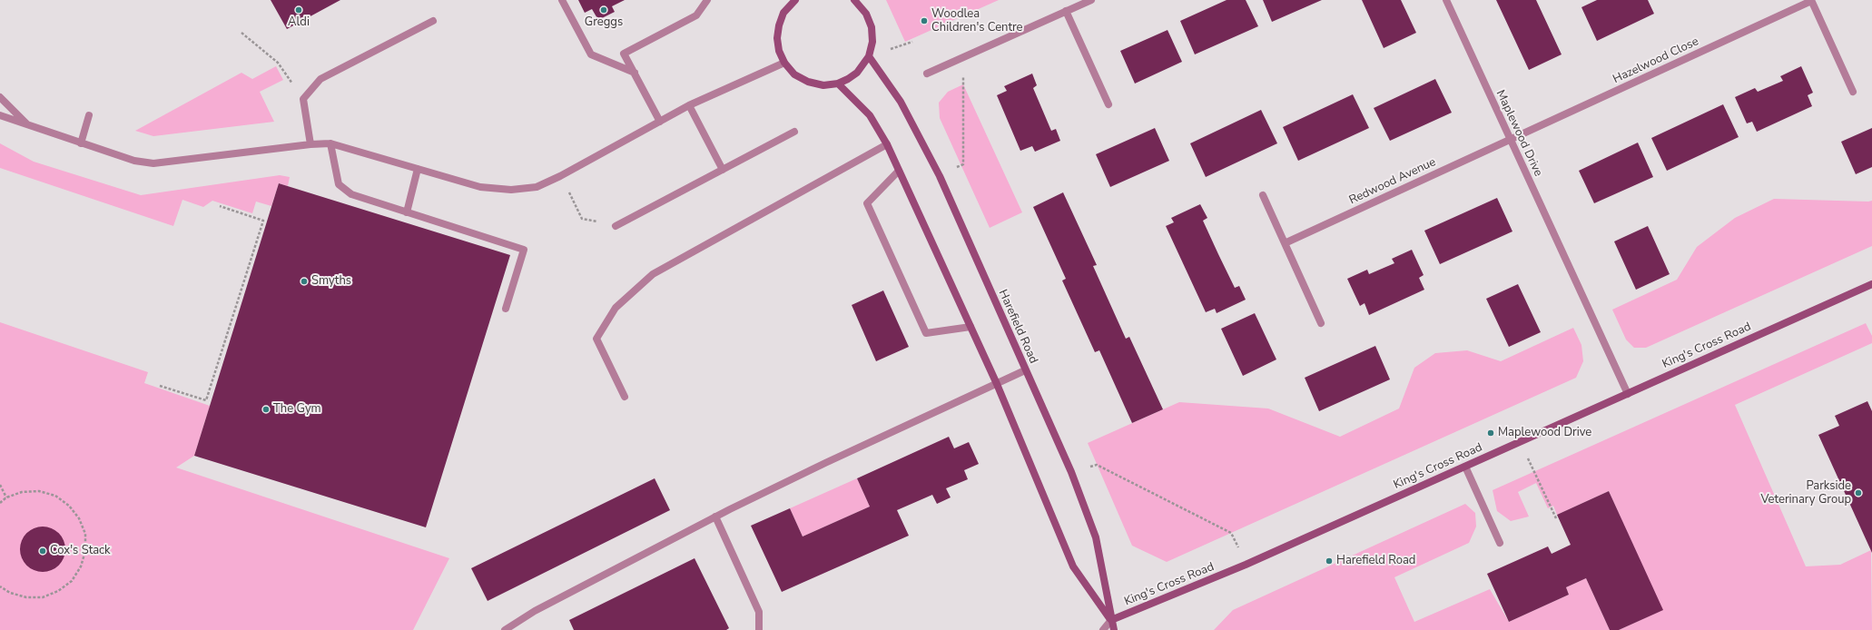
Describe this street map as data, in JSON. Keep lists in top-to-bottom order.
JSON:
{
  "streets": {
    "street": [
      "Hazelwood Close",
      "Maplewood Drive",
      "Redwood Avenue",
      "Harefield Road",
      "King's Cross Road"
    ]
  },
  "crossings": [
    ["Hazelwood Close", "Maplewood Drive"],
    ["Hazelwood Close", "Redwood Avenue"],
    ["Maplewood Drive", "Redwood Avenue"],
    ["Maplewood Drive", "King's Cross Road"],
    ["Harefield Road", "King's Cross Road"]
  ],
  "places": [
    "Aldi",
    "Greggs",
    "Woodlea Children's Centre",
    "Smyths",
    "The Gym",
    "Maplewood Drive",
    "Parkside Veterinary Group",
    "Cox's Stack",
    "Harefield Road"
  ]
}
